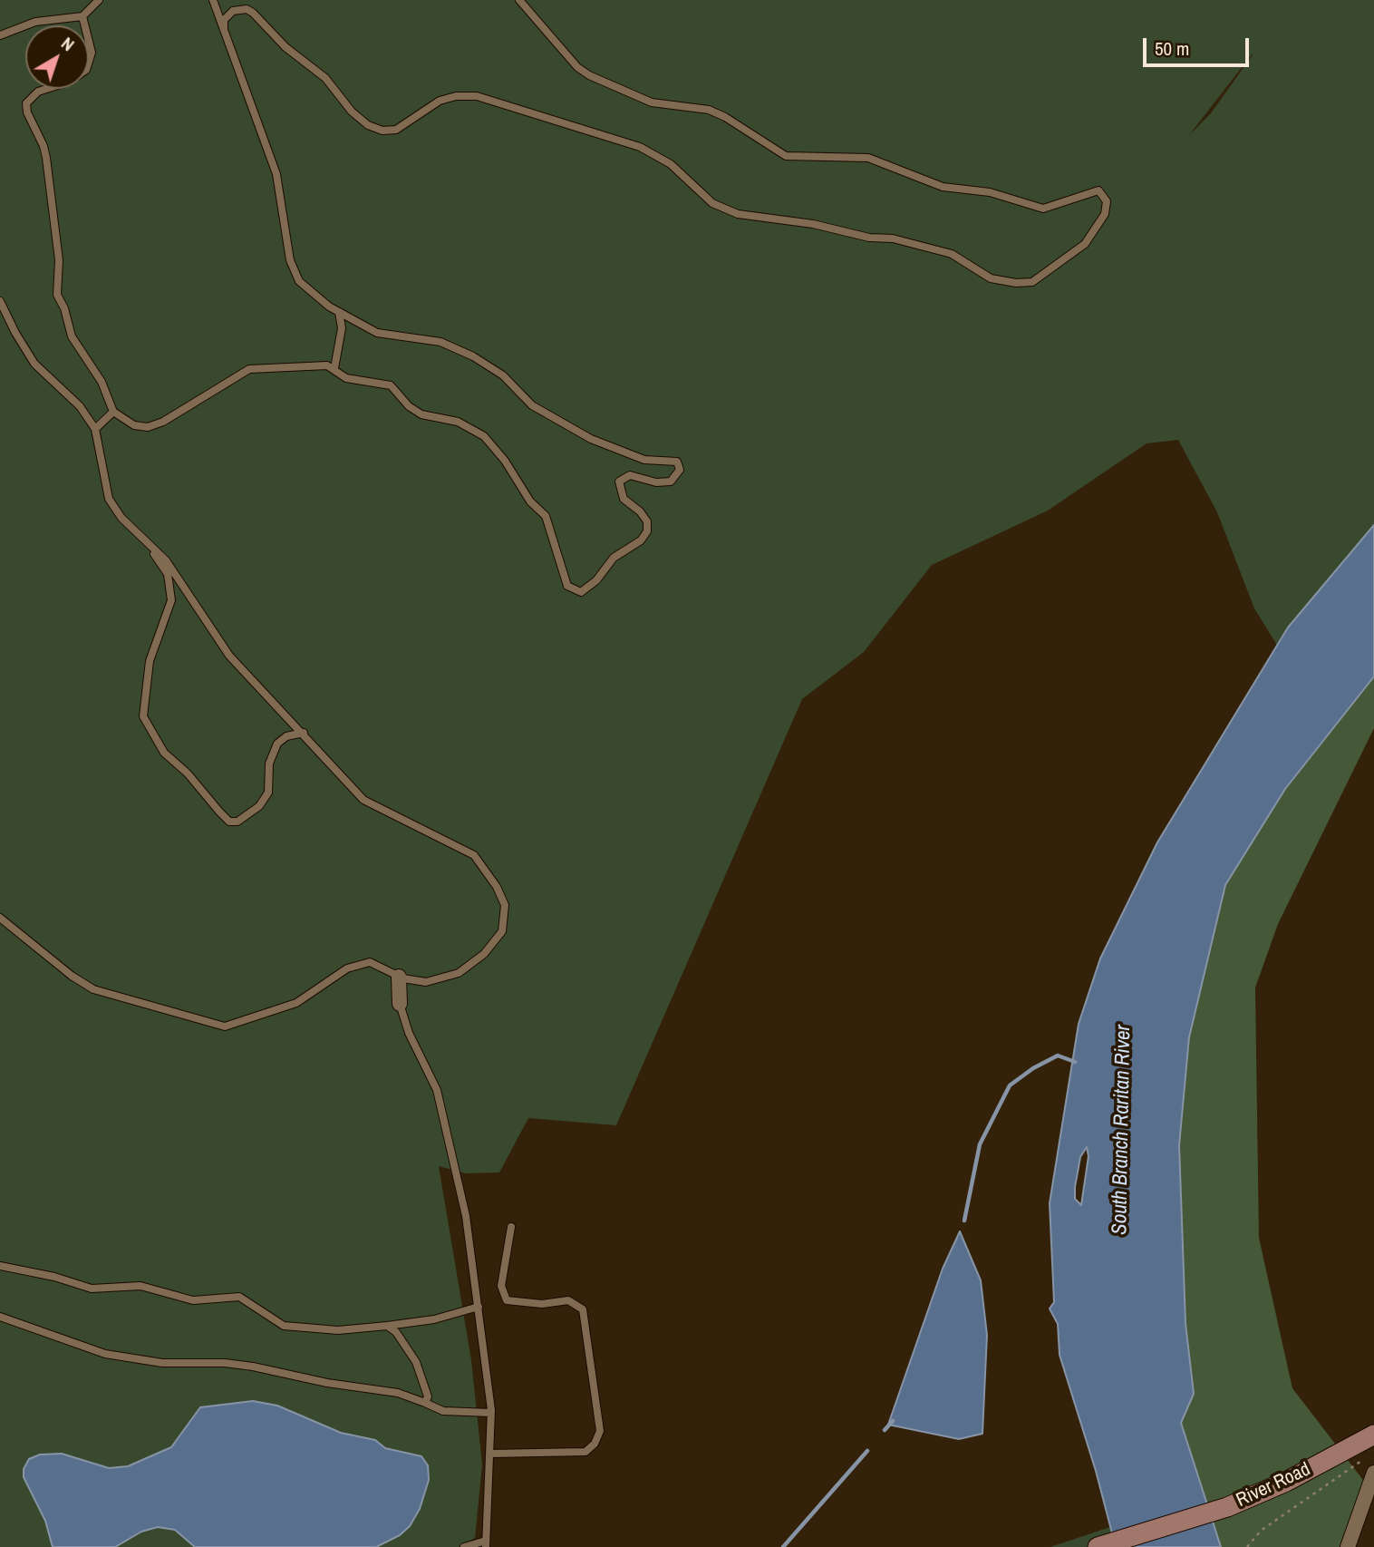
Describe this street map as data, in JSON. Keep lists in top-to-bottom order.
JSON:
{
  "streets": {
    "street": ["River Road"]
  },
  "water": ["South Branch Raritan River"],
  "scale_bar": "50 m",
  "north": "top right"
}
